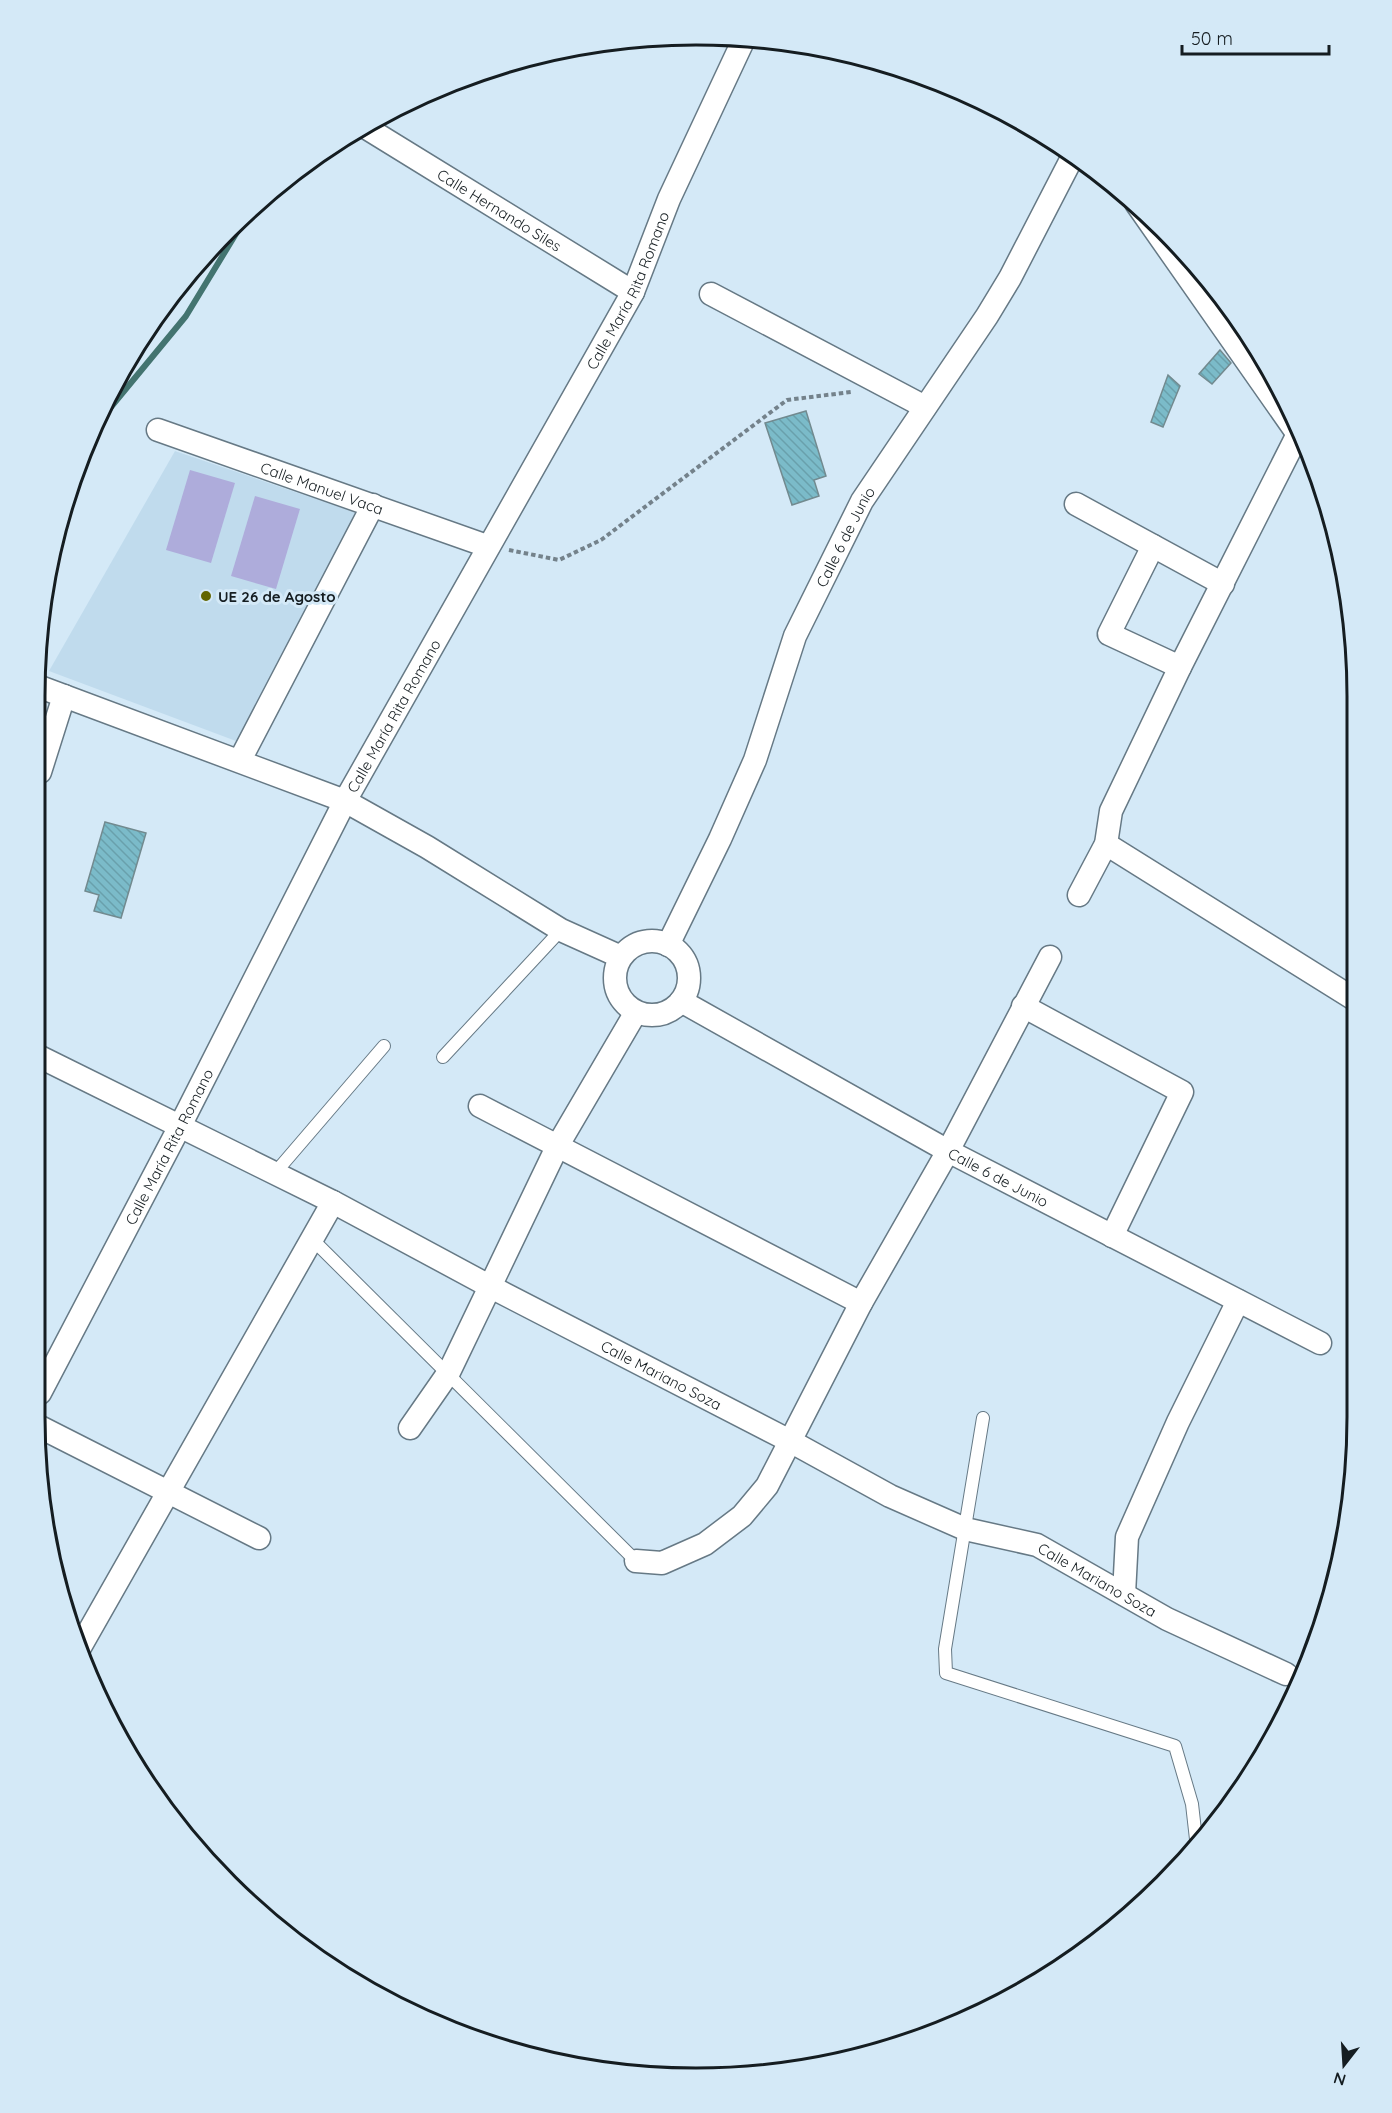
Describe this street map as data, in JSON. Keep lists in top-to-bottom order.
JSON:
{
  "streets": {
    "street": [
      "Calle Hernando Siles",
      "Calle María Rita Romano",
      "Calle Manuel Vaca",
      "Calle 6 de Junio",
      "Calle Mariano Soza"
    ]
  },
  "crossings": [
    ["Calle Hernando Siles", "Calle María Rita Romano"],
    ["Calle María Rita Romano", "Calle Manuel Vaca"],
    ["Calle María Rita Romano", "Calle Mariano Soza"]
  ],
  "places": ["UE 26 de Agosto"],
  "scale_bar": "50 m",
  "north": "bottom"
}
